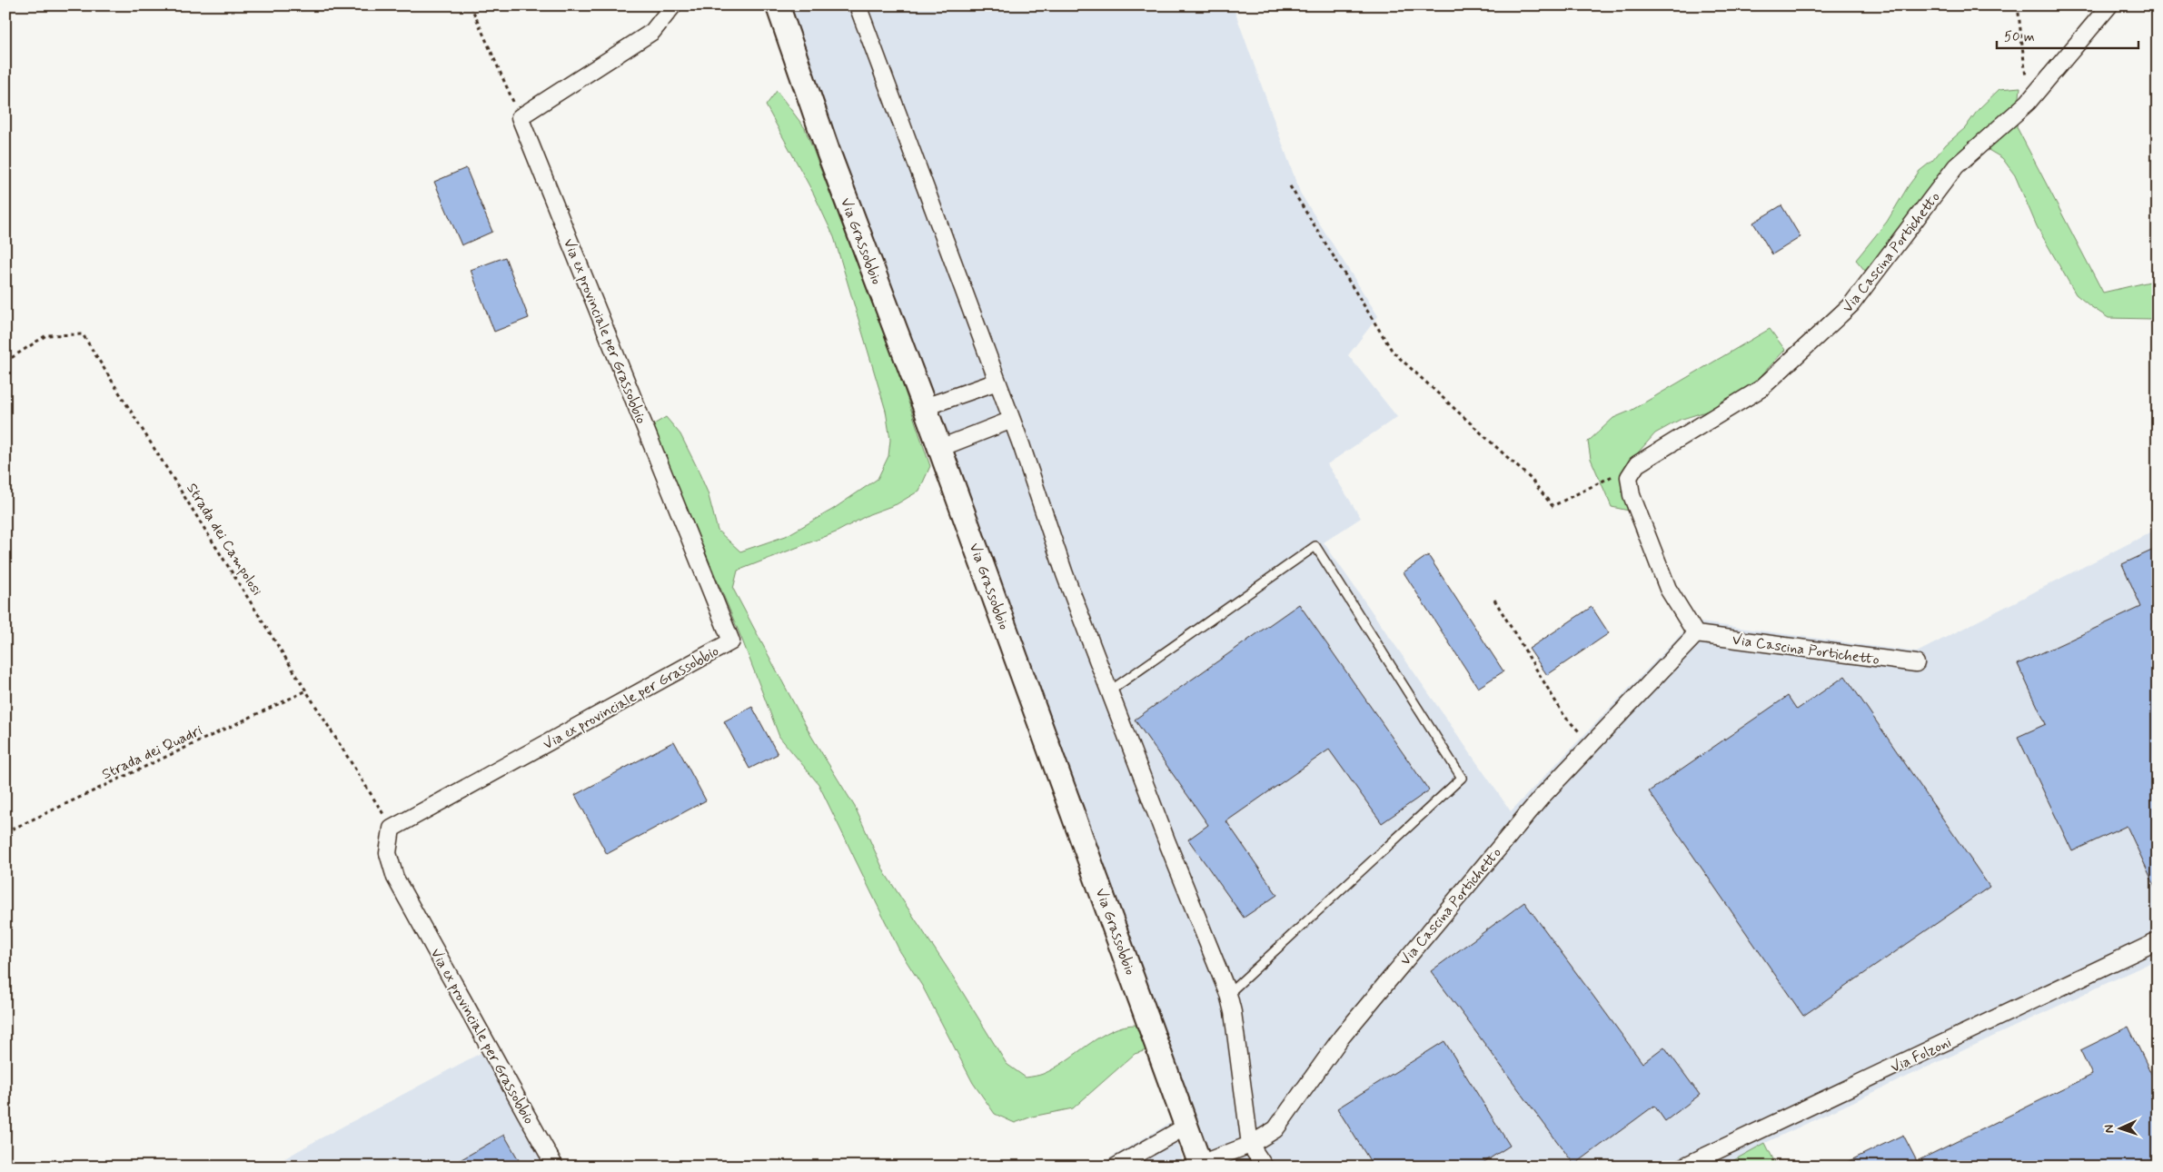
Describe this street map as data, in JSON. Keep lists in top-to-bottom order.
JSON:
{
  "streets": {
    "street": [
      "Via Grassobbio",
      "Via Cascina Portichetto",
      "Via ex provinciale per Grassobbio",
      "Via Folzoni"
    ],
    "path": ["Strada dei Campolosi", "Strada dei Quadri"]
  },
  "crossings": [
    ["Via Grassobbio", "Via Cascina Portichetto"],
    ["Via ex provinciale per Grassobbio", "Strada dei Campolosi"],
    ["Strada dei Campolosi", "Strada dei Quadri"]
  ],
  "scale_bar": "50 m",
  "north": "left"
}
